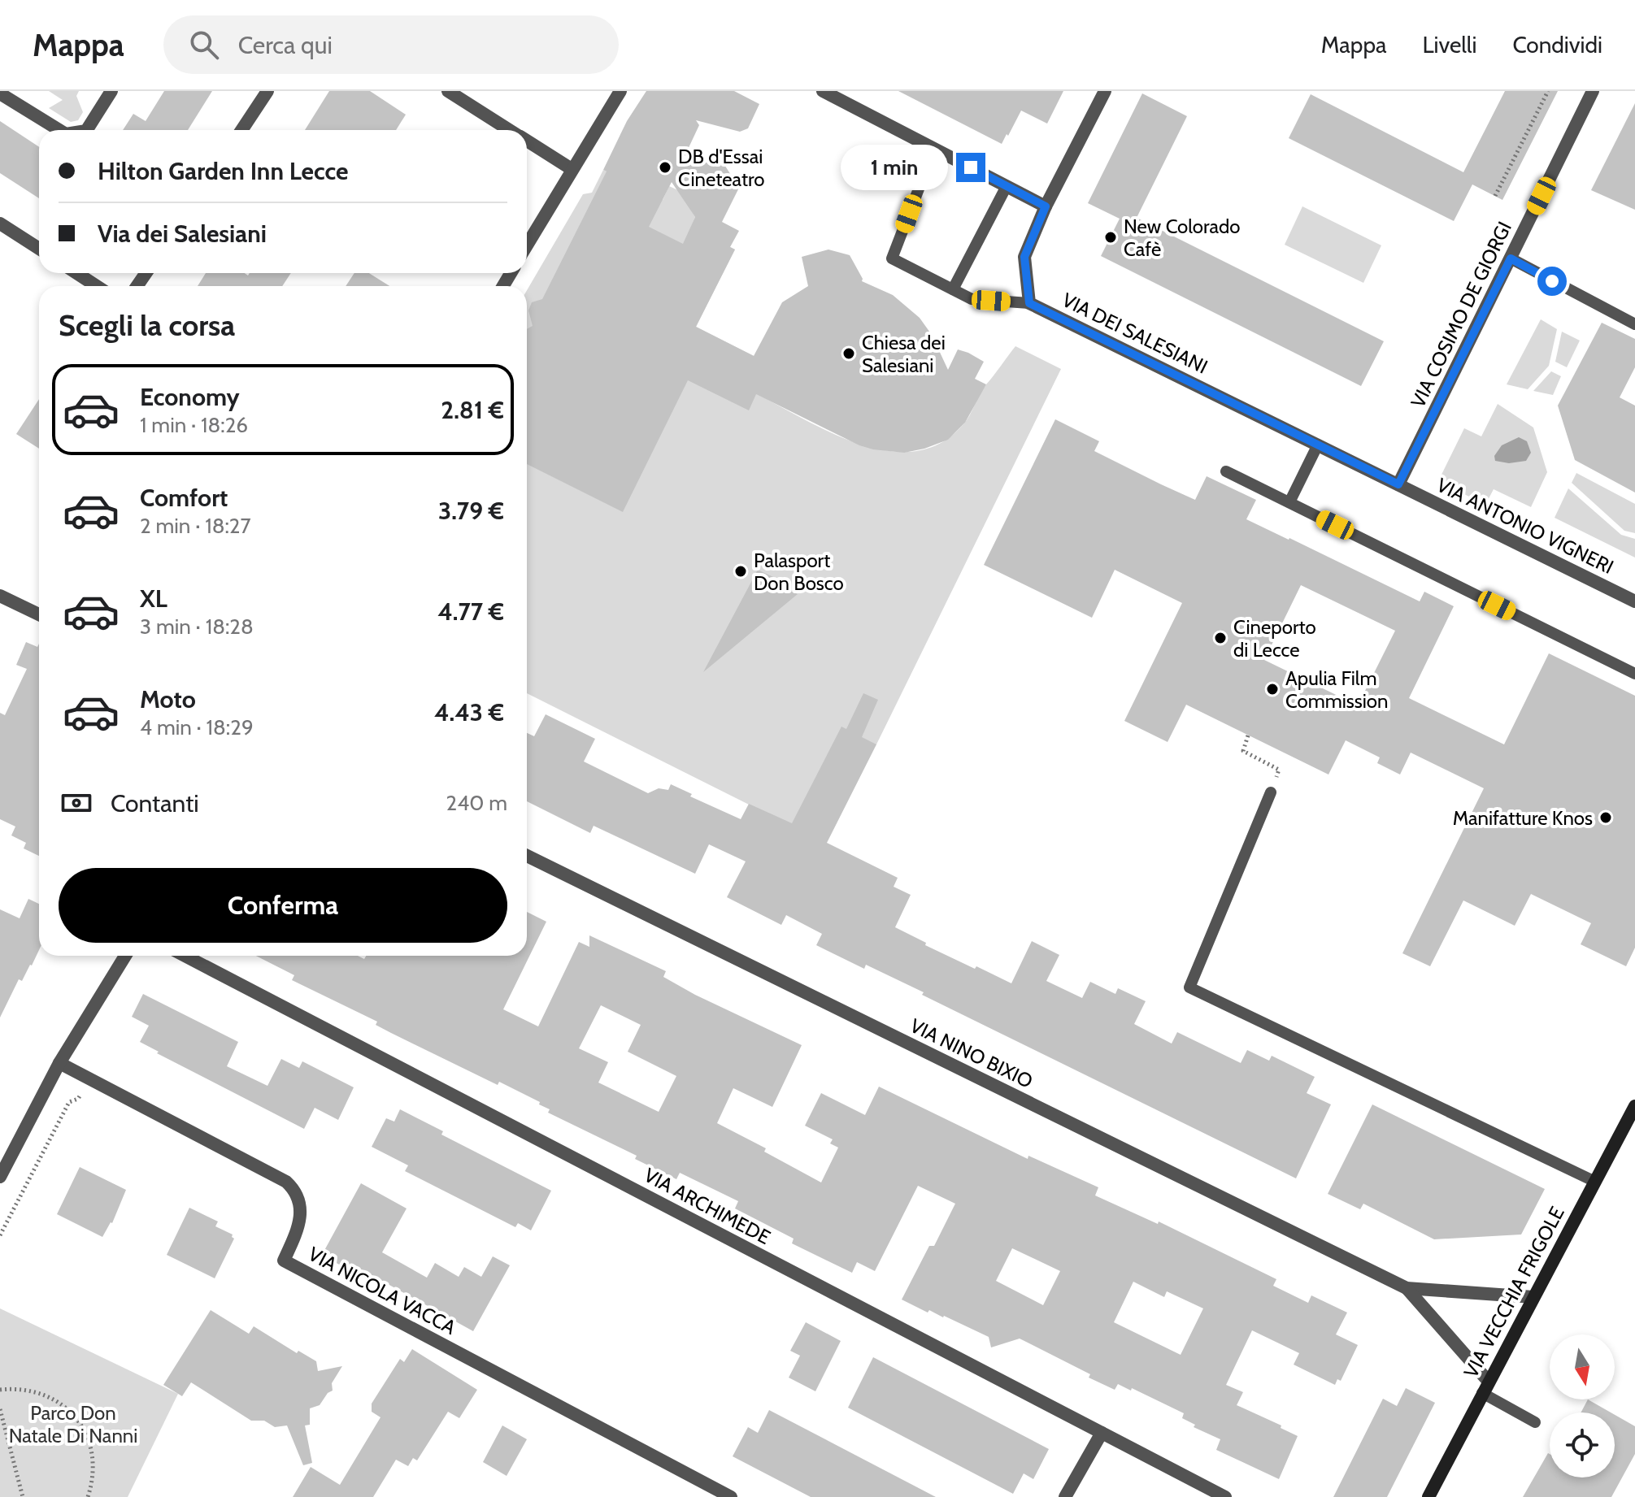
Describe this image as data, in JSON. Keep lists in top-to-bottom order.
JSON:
{
  "streets": {
    "street": [
      "VIA COSIMO DE GIORGI",
      "VIA DEI SALESIANI",
      "VIA ANTONIO VIGNERI",
      "VIA NINO BIXIO",
      "VIA ARCHIMEDE",
      "VIA NICOLA VACCA",
      "VIA VECCHIA FRIGOLE"
    ]
  },
  "crossings": [
    ["VIA COSIMO DE GIORGI", "VIA DEI SALESIANI"],
    ["VIA COSIMO DE GIORGI", "VIA ANTONIO VIGNERI"],
    ["VIA DEI SALESIANI", "VIA ANTONIO VIGNERI"],
    ["VIA NINO BIXIO", "VIA VECCHIA FRIGOLE"]
  ],
  "parks": ["Parco Don Natale Di Nanni"],
  "places": [
    "DB d'Essai Cineteatro",
    "New Colorado Cafè",
    "Chiesa dei Salesiani",
    "Palasport Don Bosco",
    "Cineporto di Lecce",
    "Apulia Film Commission",
    "Manifatture Knos"
  ],
  "north": "bottom",
  "page": {
    "header": "Mappa",
    "search": "Cerca qui",
    "nav": ["Mappa", "Livelli", "Condividi"],
    "banner": ["Hilton Garden Inn Lecce", "Via dei Salesiani"],
    "bubble": "1 min",
    "heading": "Scegli la corsa",
    "list": [
      {
        "name": "Economy",
        "note": "1 min · 18:26",
        "value": "2.81 €"
      },
      {
        "name": "Comfort",
        "note": "2 min · 18:27",
        "value": "3.79 €"
      },
      {
        "name": "XL",
        "note": "3 min · 18:28",
        "value": "4.77 €"
      },
      {
        "name": "Moto",
        "note": "4 min · 18:29",
        "value": "4.43 €"
      }
    ],
    "pay": ["Contanti", "240 m"],
    "buttons": "Conferma"
  }
}
